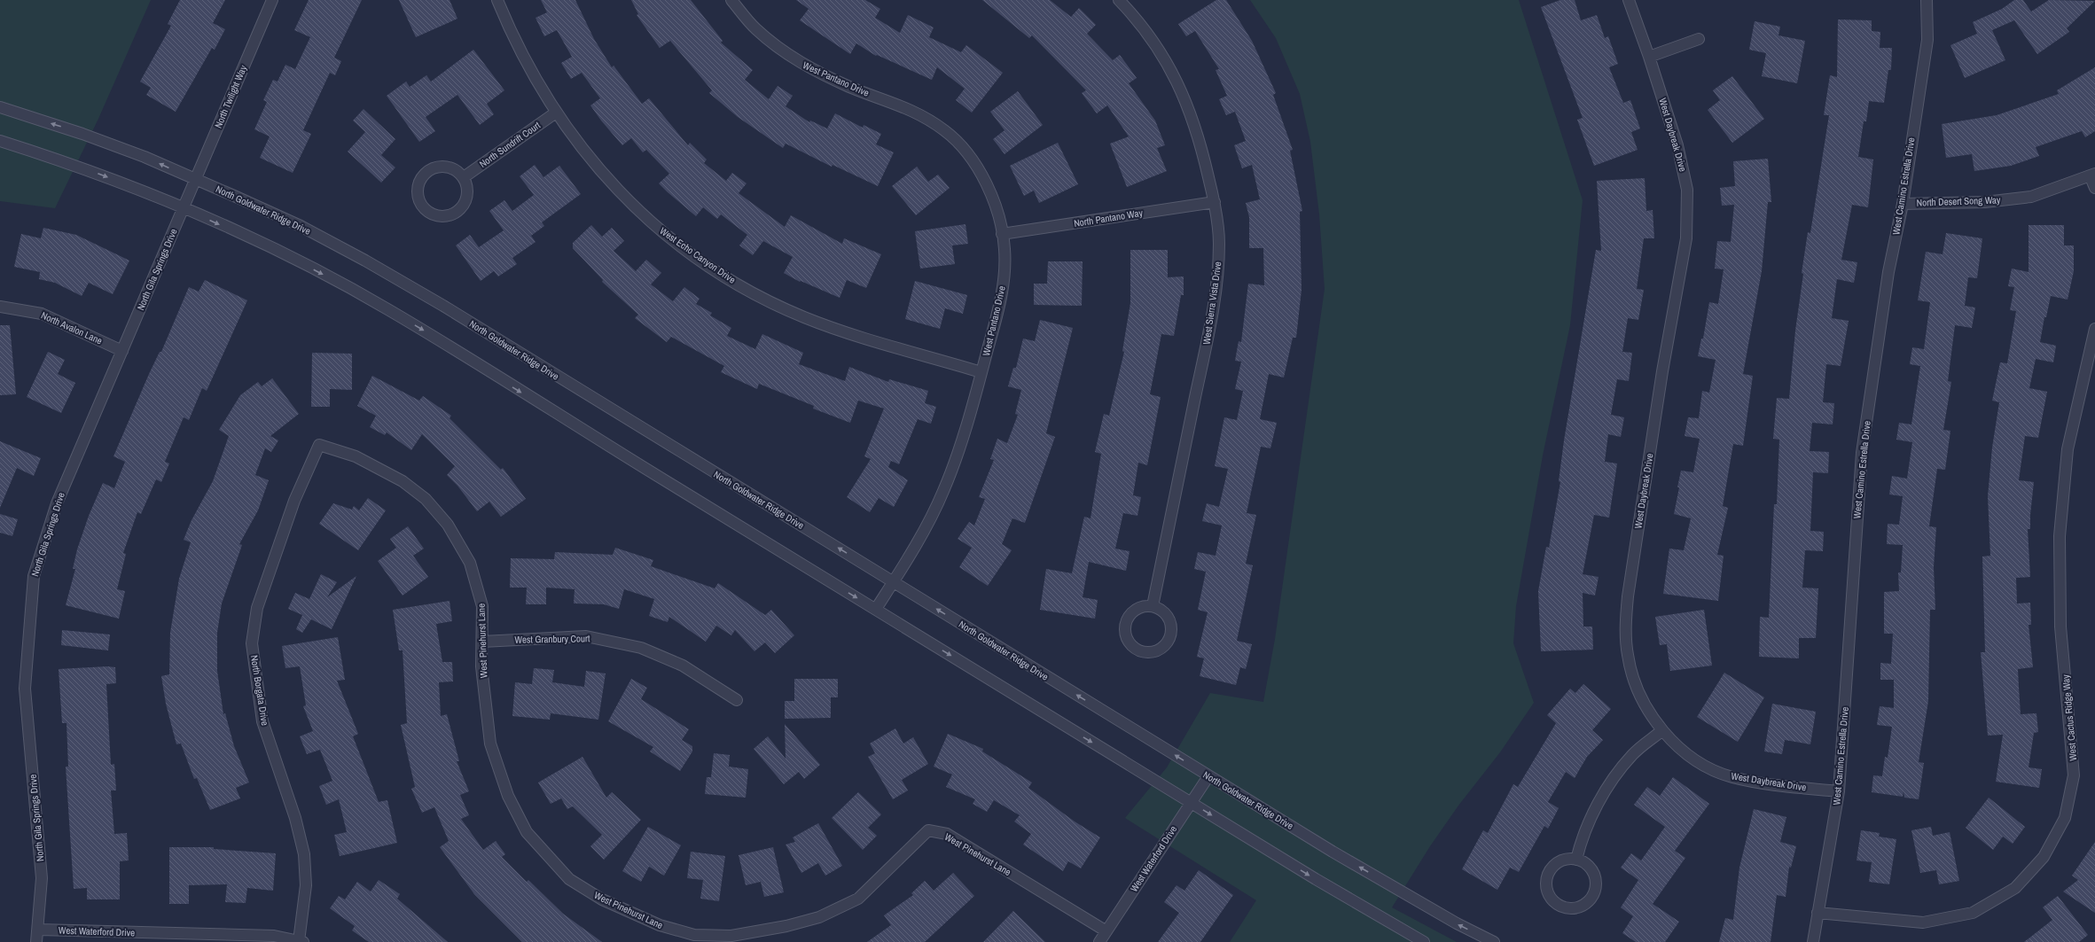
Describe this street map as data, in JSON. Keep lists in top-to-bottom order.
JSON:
{
  "streets": {
    "street": [
      "West Pantano Drive",
      "North Twilight Way",
      "West Daybreak Drive",
      "North Sundrift Court",
      "West Camino Estrella Drive",
      "North Desert Song Way",
      "North Goldwater Ridge Drive",
      "North Pantano Way",
      "West Echo Canyon Drive",
      "North Gila Springs Drive",
      "West Sierra Vista Drive",
      "North Avalon Lane",
      "West Granbury Court",
      "West Pinehurst Lane",
      "North Borgata Drive",
      "West Cactus Ridge Way",
      "West Waterford Drive"
    ]
  },
  "crossings": [
    ["West Pantano Drive", "North Goldwater Ridge Drive"],
    ["West Pantano Drive", "North Pantano Way"],
    ["West Pantano Drive", "West Echo Canyon Drive"],
    ["North Twilight Way", "North Goldwater Ridge Drive"],
    ["North Twilight Way", "North Gila Springs Drive"],
    ["West Daybreak Drive", "West Camino Estrella Drive"],
    ["North Sundrift Court", "West Echo Canyon Drive"],
    ["West Camino Estrella Drive", "North Desert Song Way"],
    ["West Camino Estrella Drive", "West Cactus Ridge Way"],
    ["North Goldwater Ridge Drive", "West Waterford Drive"],
    ["North Pantano Way", "West Sierra Vista Drive"],
    ["North Gila Springs Drive", "North Avalon Lane"],
    ["North Gila Springs Drive", "West Waterford Drive"],
    ["West Granbury Court", "West Pinehurst Lane"],
    ["West Pinehurst Lane", "North Borgata Drive"],
    ["West Pinehurst Lane", "West Waterford Drive"],
    ["North Borgata Drive", "West Waterford Drive"]
  ]
}
